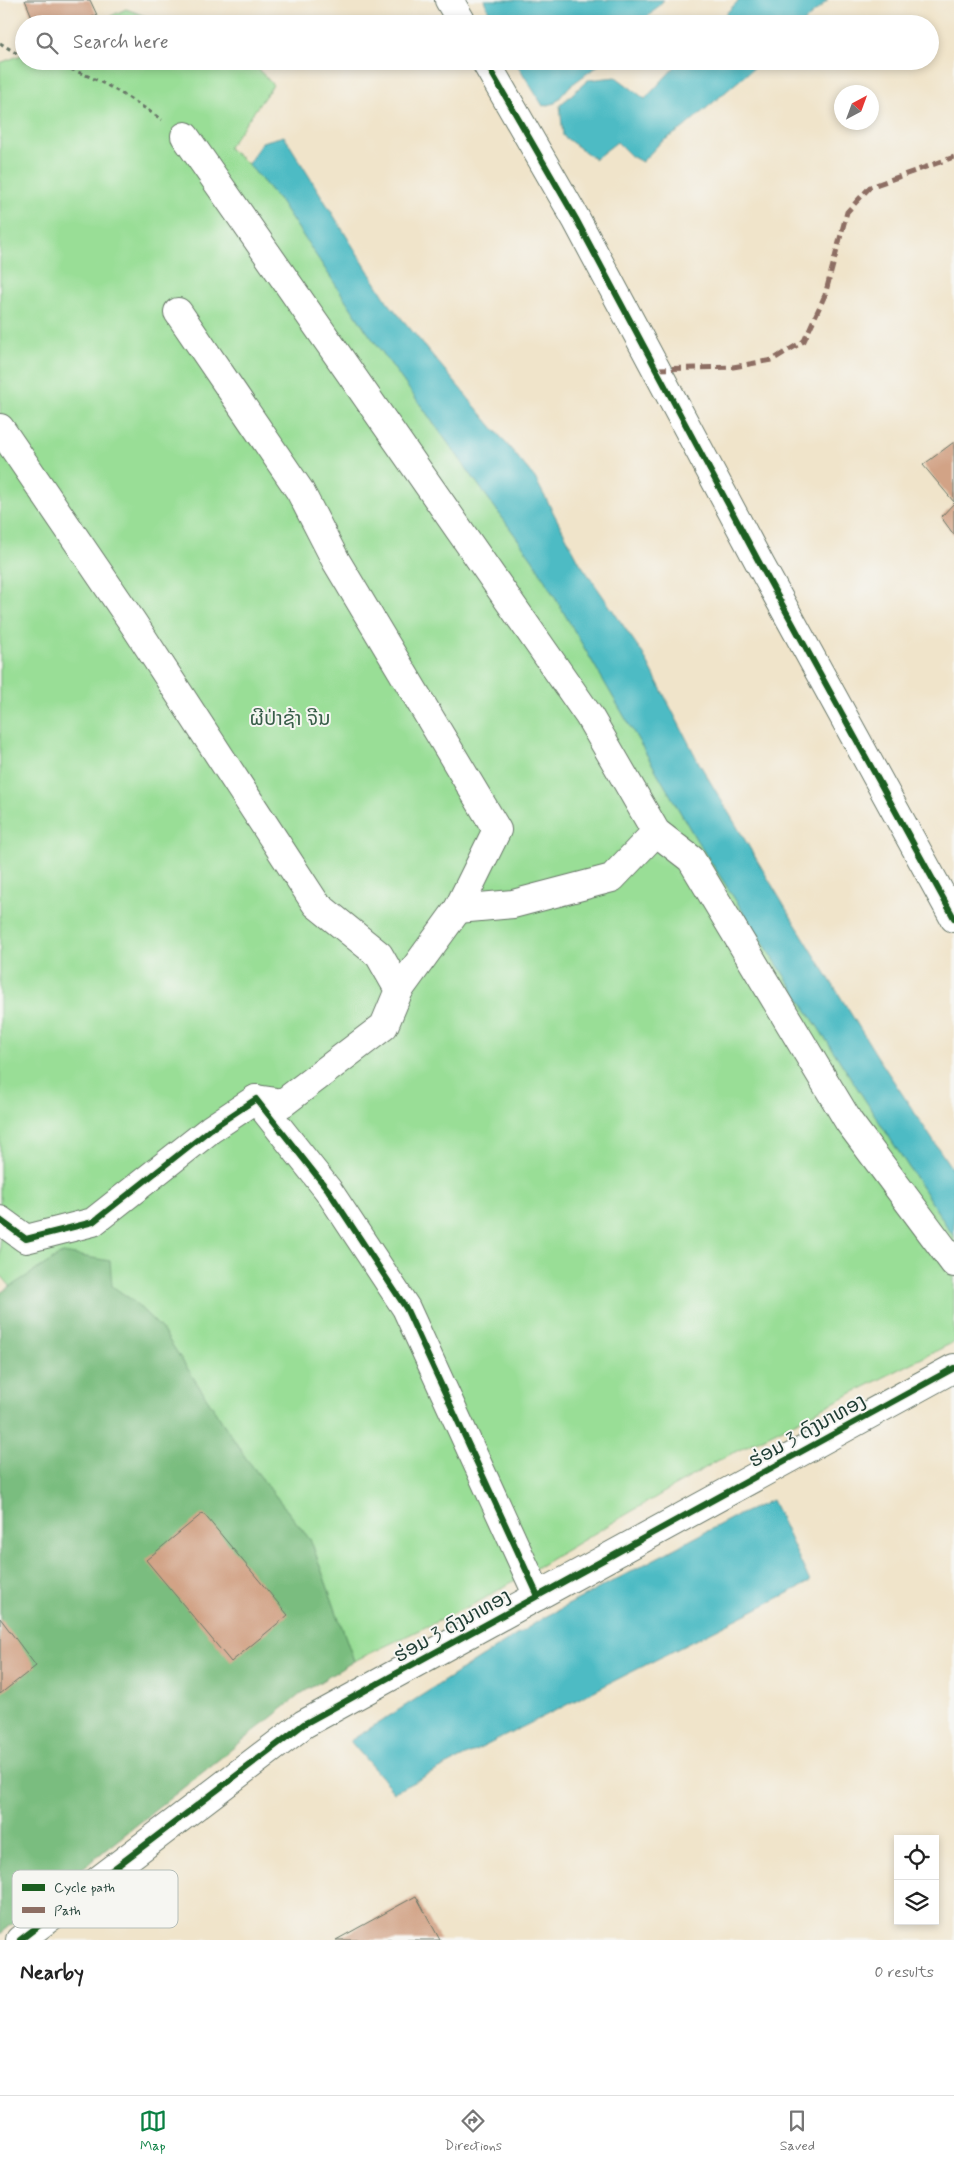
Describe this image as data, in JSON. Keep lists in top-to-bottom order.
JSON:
{
  "streets": {
    "street": ["ຮ່ອມ 3 ດົງນາທອງ"]
  },
  "parks": ["ຜີປ່າຊ້າ ຈີນ"],
  "legend": ["Cycle path", "Path"],
  "north": "top right",
  "page": {
    "search": "Search here",
    "heading": ["Nearby", "0 results"],
    "nav": ["Map", "Directions", "Saved"]
  }
}
